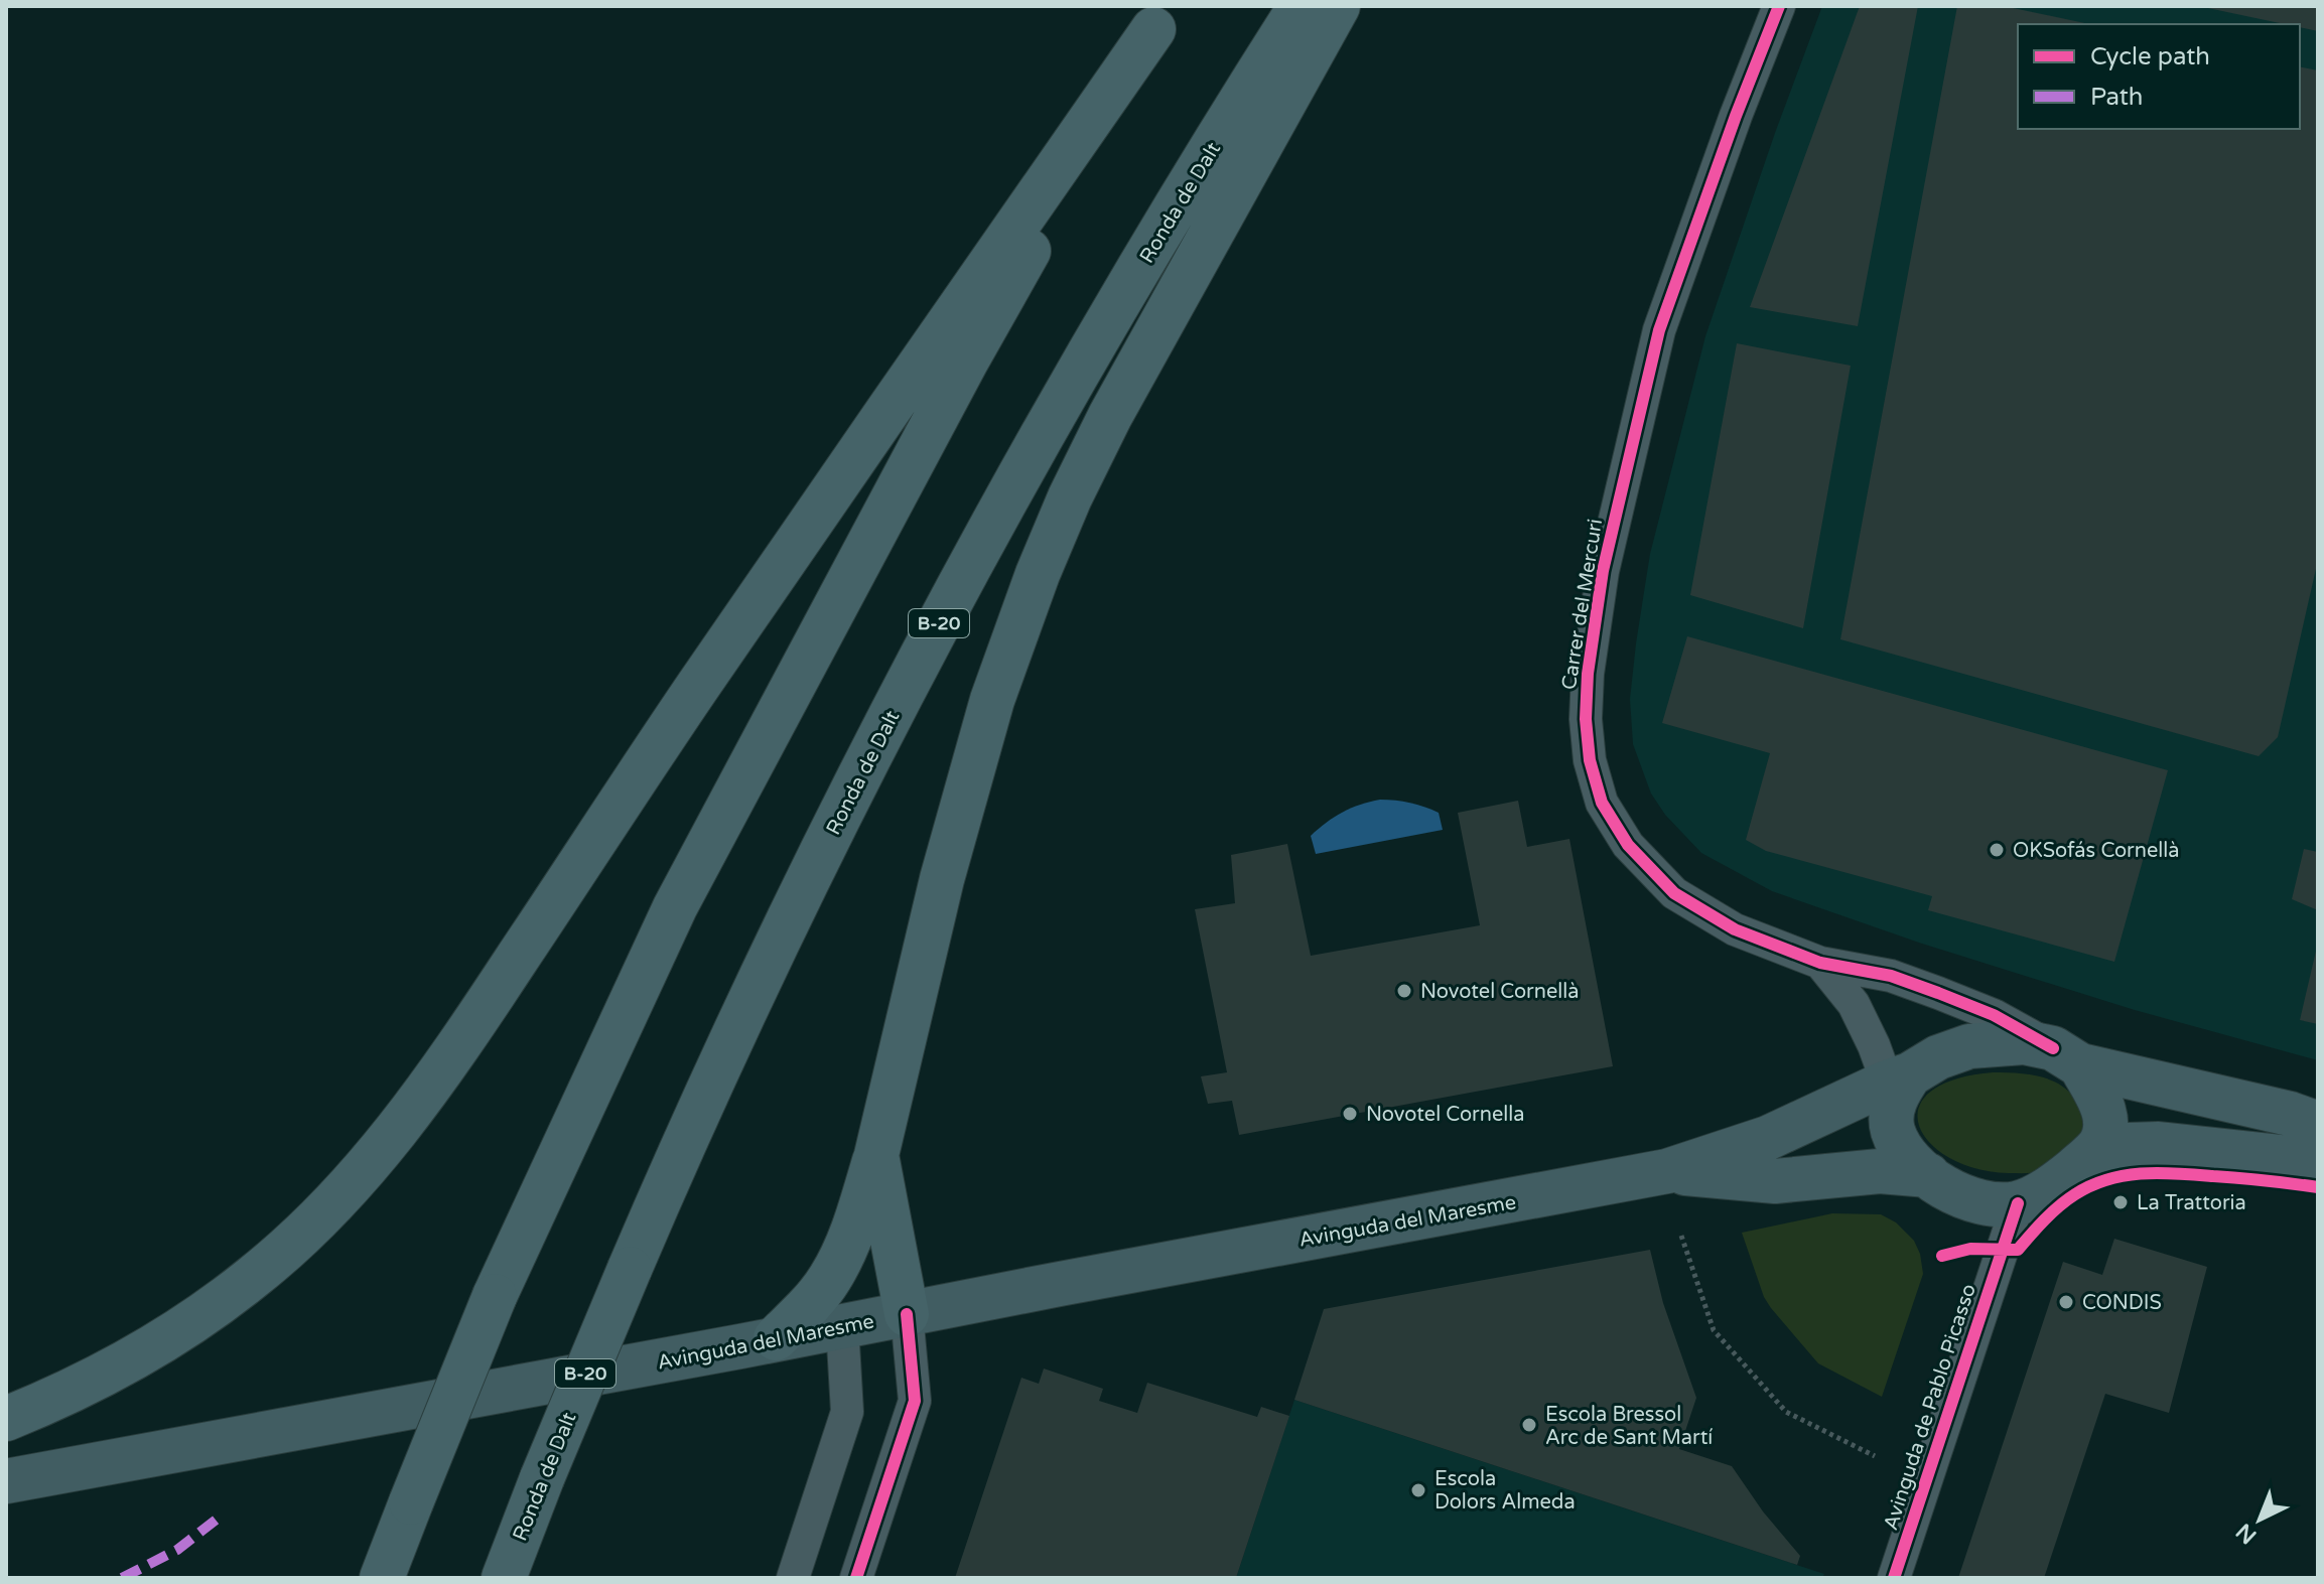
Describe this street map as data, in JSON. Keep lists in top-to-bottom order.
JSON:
{
  "streets": {
    "highway": ["Ronda de Dalt", "B-20"],
    "main road": ["Avinguda del Maresme"],
    "street": ["Carrer del Mercuri", "Avinguda de Pablo Picasso"]
  },
  "crossings": [
    ["Carrer del Mercuri", "Avinguda de Pablo Picasso"]
  ],
  "places": [
    "OKSofás Cornellà",
    "Novotel Cornellà",
    "Novotel Cornella",
    "La Trattoria",
    "CONDIS",
    "Escola Bressol Arc de Sant Martí",
    "Escola Dolors Almeda"
  ],
  "legend": ["Cycle path", "Path"],
  "north": "bottom left"
}
